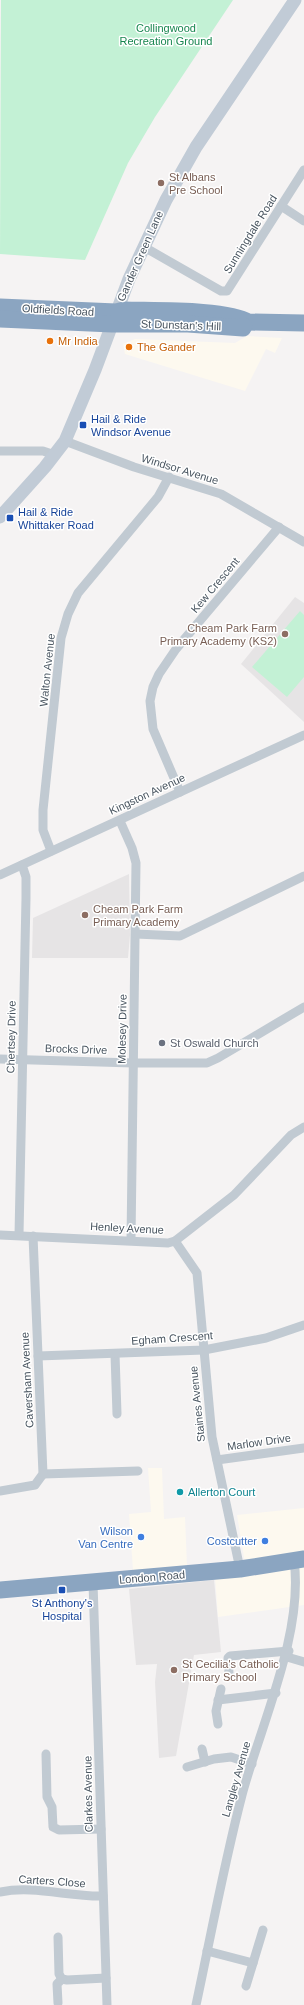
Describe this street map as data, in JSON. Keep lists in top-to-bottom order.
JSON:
{
  "streets": {
    "highway": ["Oldfields Road", "St Dunstan's Hill", "London Road"],
    "street": [
      "Sunningdale Road",
      "Gander Green Lane",
      "Windsor Avenue",
      "Kew Crescent",
      "Walton Avenue",
      "Kingston Avenue",
      "Molesey Drive",
      "Chertsey Drive",
      "Brocks Drive",
      "Henley Avenue",
      "Egham Crescent",
      "Caversham Avenue",
      "Staines Avenue",
      "Marlow Drive",
      "Langley Avenue",
      "Clarkes Avenue",
      "Carters Close"
    ]
  },
  "crossings": [
    ["Sunningdale Road", "Gander Green Lane"],
    ["Gander Green Lane", "Oldfields Road"],
    ["Gander Green Lane", "St Dunstan's Hill"],
    ["Gander Green Lane", "Windsor Avenue"],
    ["Oldfields Road", "St Dunstan's Hill"],
    ["Windsor Avenue", "Kew Crescent"],
    ["Windsor Avenue", "Walton Avenue"],
    ["Kew Crescent", "Kingston Avenue"],
    ["Walton Avenue", "Kingston Avenue"],
    ["Kingston Avenue", "Molesey Drive"],
    ["Kingston Avenue", "Chertsey Drive"],
    ["Molesey Drive", "Brocks Drive"],
    ["Molesey Drive", "Henley Avenue"],
    ["Chertsey Drive", "Brocks Drive"],
    ["Chertsey Drive", "Henley Avenue"],
    ["Henley Avenue", "Caversham Avenue"],
    ["Henley Avenue", "Staines Avenue"],
    ["Egham Crescent", "Caversham Avenue"],
    ["Egham Crescent", "Staines Avenue"],
    ["Staines Avenue", "Marlow Drive"],
    ["Staines Avenue", "London Road"],
    ["London Road", "Langley Avenue"],
    ["London Road", "Clarkes Avenue"],
    ["Clarkes Avenue", "Carters Close"]
  ],
  "parks": ["Collingwood Recreation Ground"],
  "places": {
    "other": [
      "St Albans Pre School",
      "Mr India",
      "The Gander",
      "Cheam Park Farm Primary Academy (KS2)",
      "Cheam Park Farm Primary Academy",
      "St Oswald Church",
      "Allerton Court",
      "Wilson Van Centre",
      "Costcutter",
      "St Cecilia's Catholic Primary School"
    ],
    "transit": ["Hail & Ride Windsor Avenue", "Hail & Ride Whittaker Road", "St Anthony's Hospital"]
  }
}
